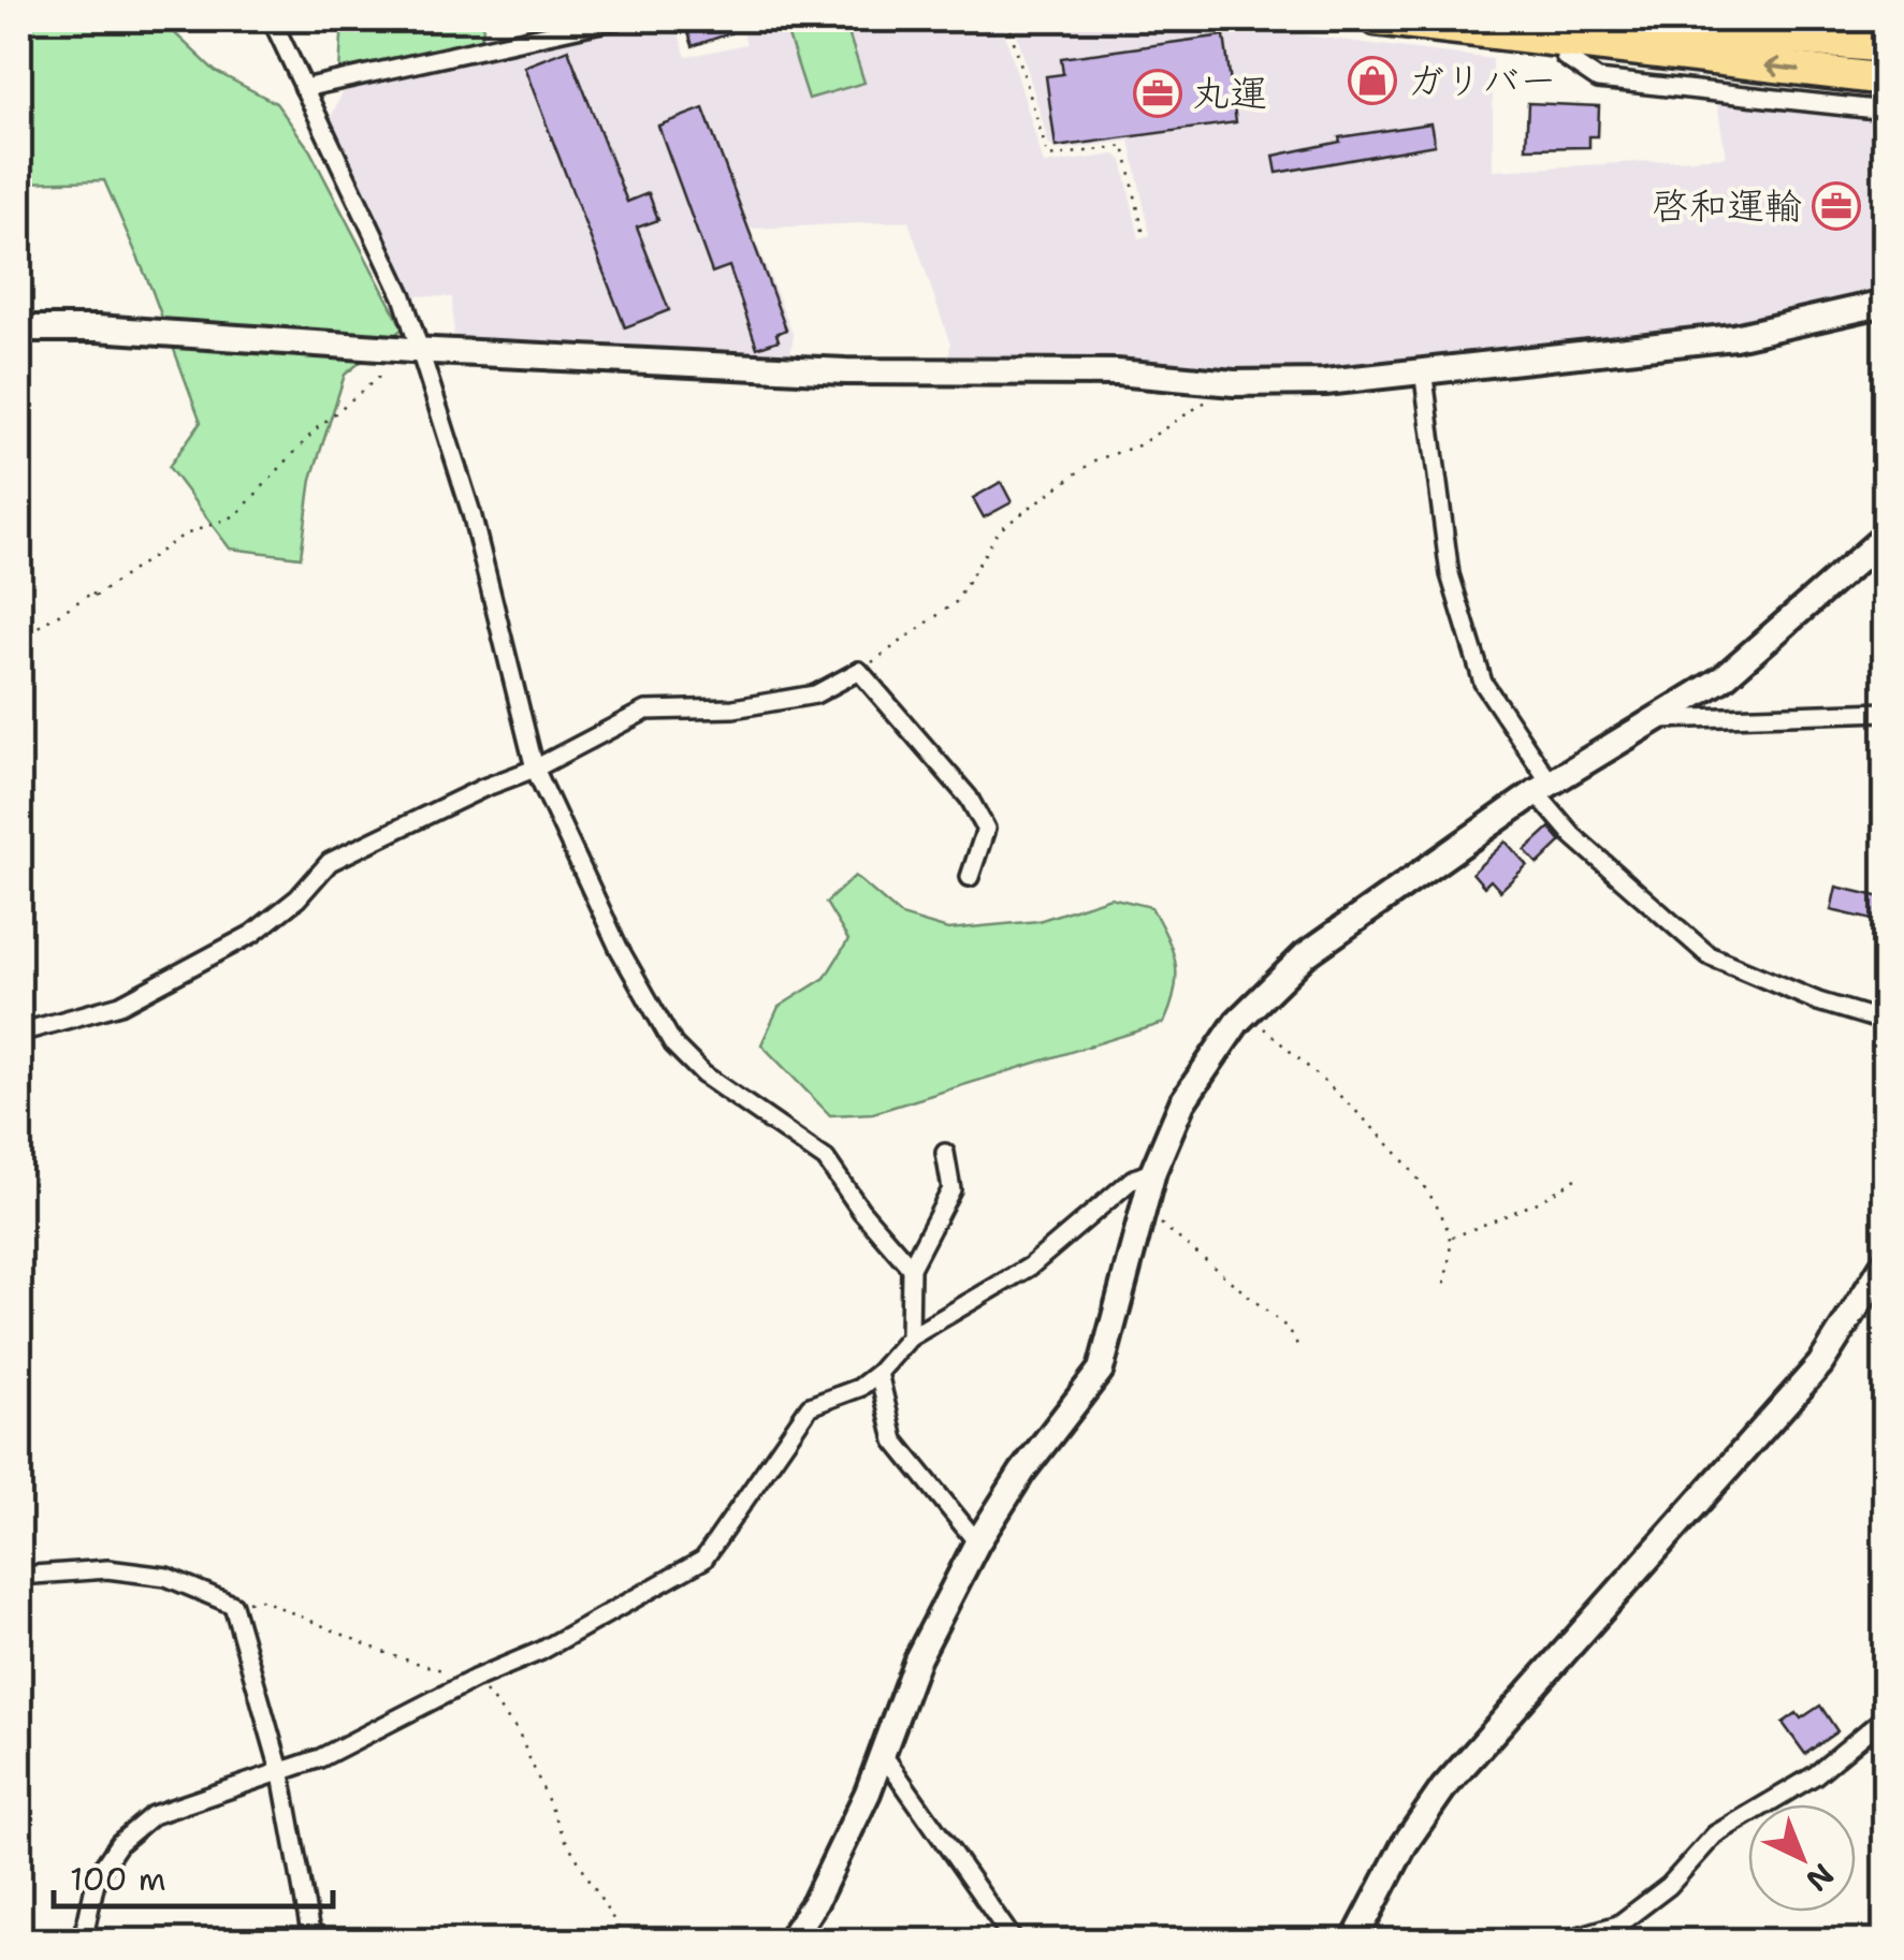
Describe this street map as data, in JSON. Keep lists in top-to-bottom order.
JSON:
{
  "places": {
    "shop": ["ガリバー"],
    "office": ["丸運", "啓和運輸"]
  },
  "scale_bar": "100 m",
  "north": "bottom right"
}
